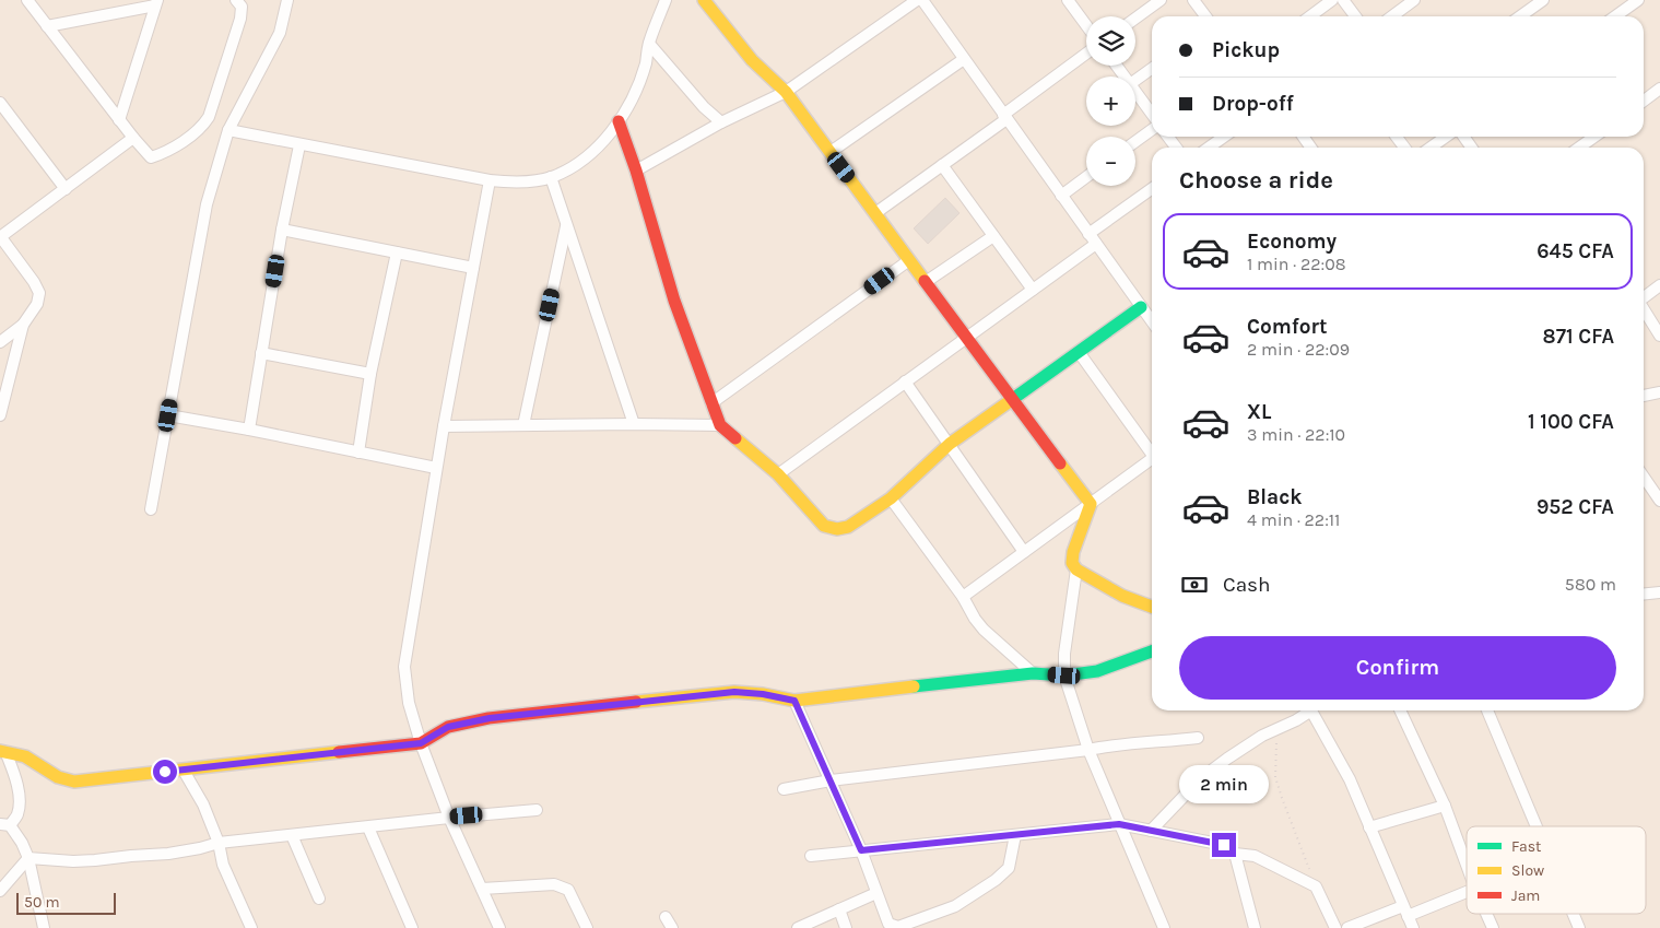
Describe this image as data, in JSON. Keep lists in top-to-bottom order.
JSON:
{
  "legend": ["Fast", "Slow", "Jam"],
  "scale_bar": "50 m",
  "page": {
    "map_buttons": ["+", "−"],
    "banner": ["Pickup", "Drop-off"],
    "heading": "Choose a ride",
    "list": [
      {
        "name": "Economy",
        "note": "1 min · 22:08",
        "value": "645 CFA"
      },
      {
        "name": "Comfort",
        "note": "2 min · 22:09",
        "value": "871 CFA"
      },
      {
        "name": "XL",
        "note": "3 min · 22:10",
        "value": "1 100 CFA"
      },
      {
        "name": "Black",
        "note": "4 min · 22:11",
        "value": "952 CFA"
      }
    ],
    "pay": ["Cash", "580 m"],
    "buttons": "Confirm",
    "bubble": "2 min",
    "scale": "50 m"
  }
}
